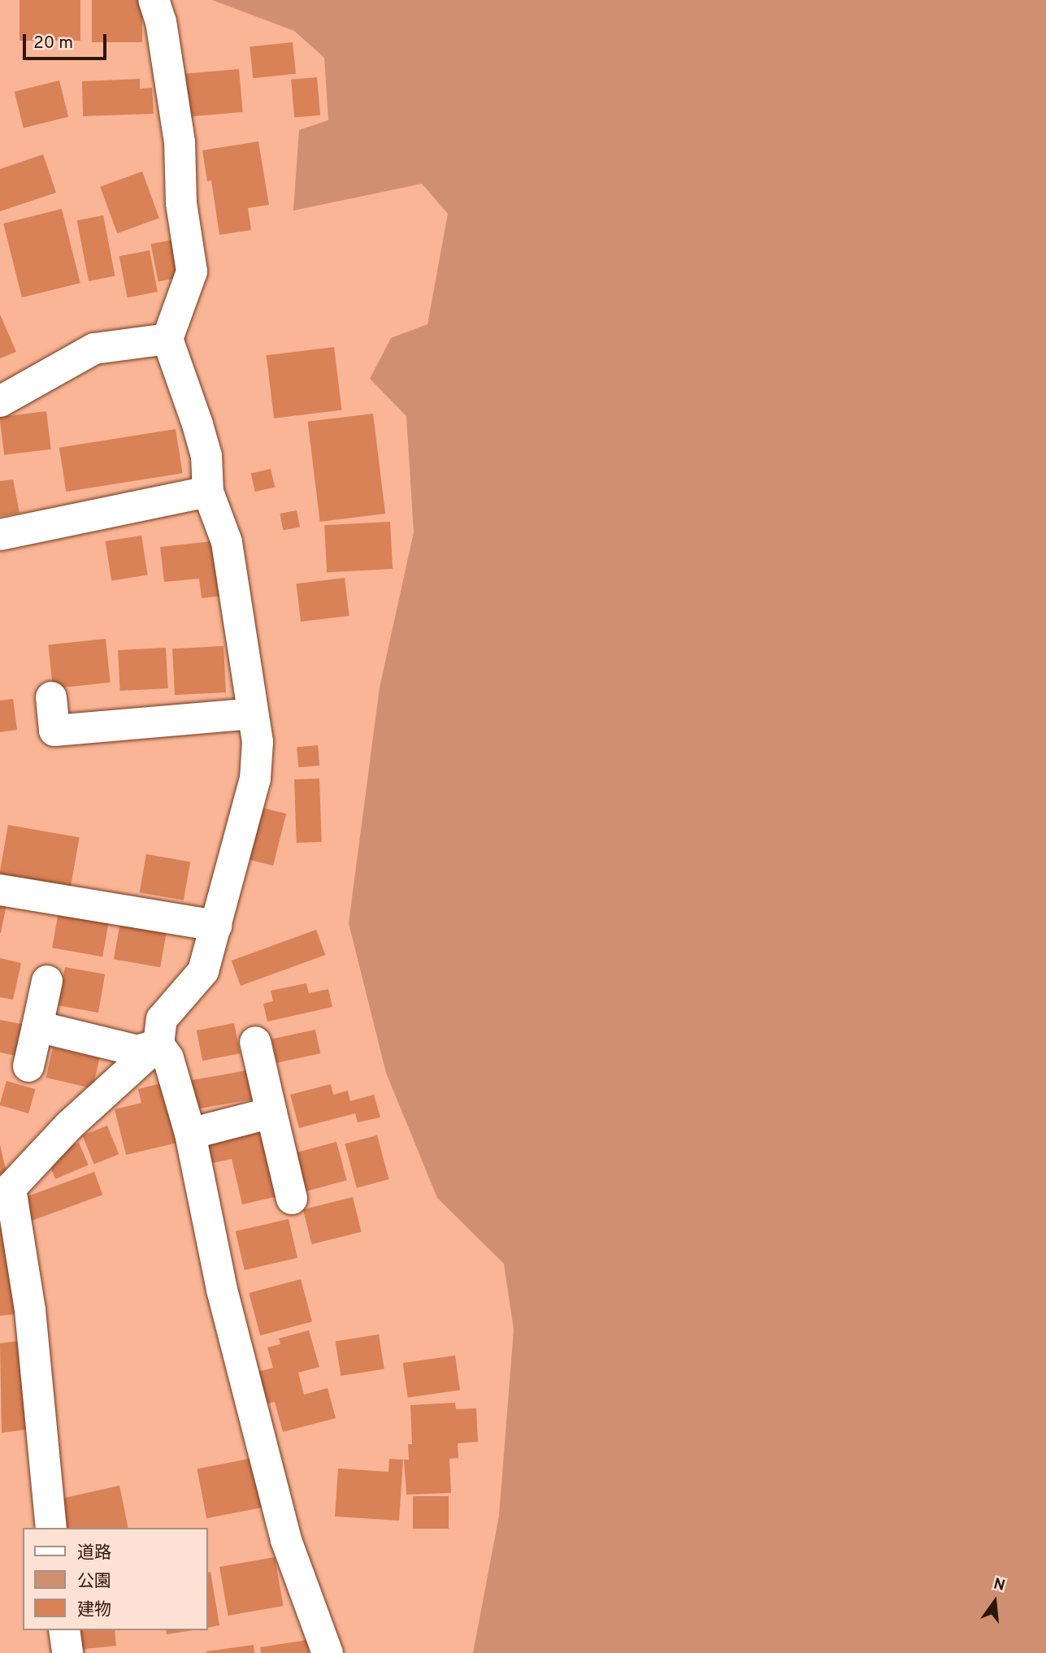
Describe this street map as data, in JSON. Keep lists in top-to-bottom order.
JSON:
{
  "legend": ["道路", "公園", "建物"],
  "scale_bar": "20 m",
  "north": "top"
}
